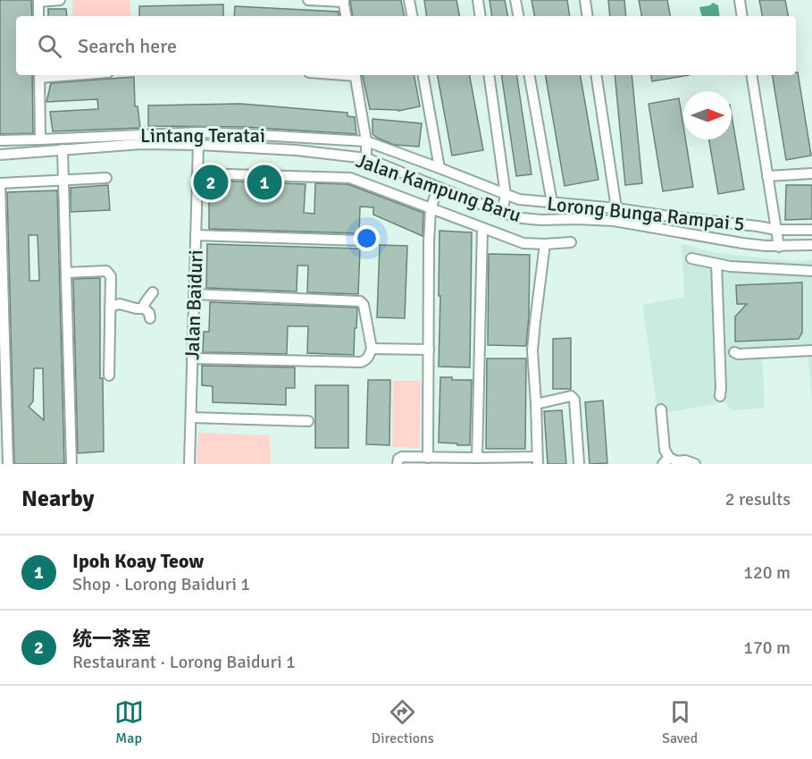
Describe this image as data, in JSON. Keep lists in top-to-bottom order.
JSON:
{
  "streets": {
    "street": [
      "Lintang Teratai",
      "Jalan Kampung Baru",
      "Lorong Bunga Rampai 5",
      "Jalan Baiduri"
    ]
  },
  "crossings": [
    ["Lintang Teratai", "Lorong Bunga Rampai 5"],
    ["Jalan Kampung Baru", "Jalan Baiduri"]
  ],
  "north": "right",
  "page": {
    "search": "Search here",
    "pins": ["1", "2"],
    "heading": ["Nearby", "2 results"],
    "list": [
      {
        "mark": "1",
        "name": "Ipoh Koay Teow",
        "note": "Shop · Lorong Baiduri 1",
        "value": "120 m"
      },
      {
        "mark": "2",
        "name": "统一茶室",
        "note": "Restaurant · Lorong Baiduri 1",
        "value": "170 m"
      }
    ],
    "nav": ["Map", "Directions", "Saved"]
  }
}
